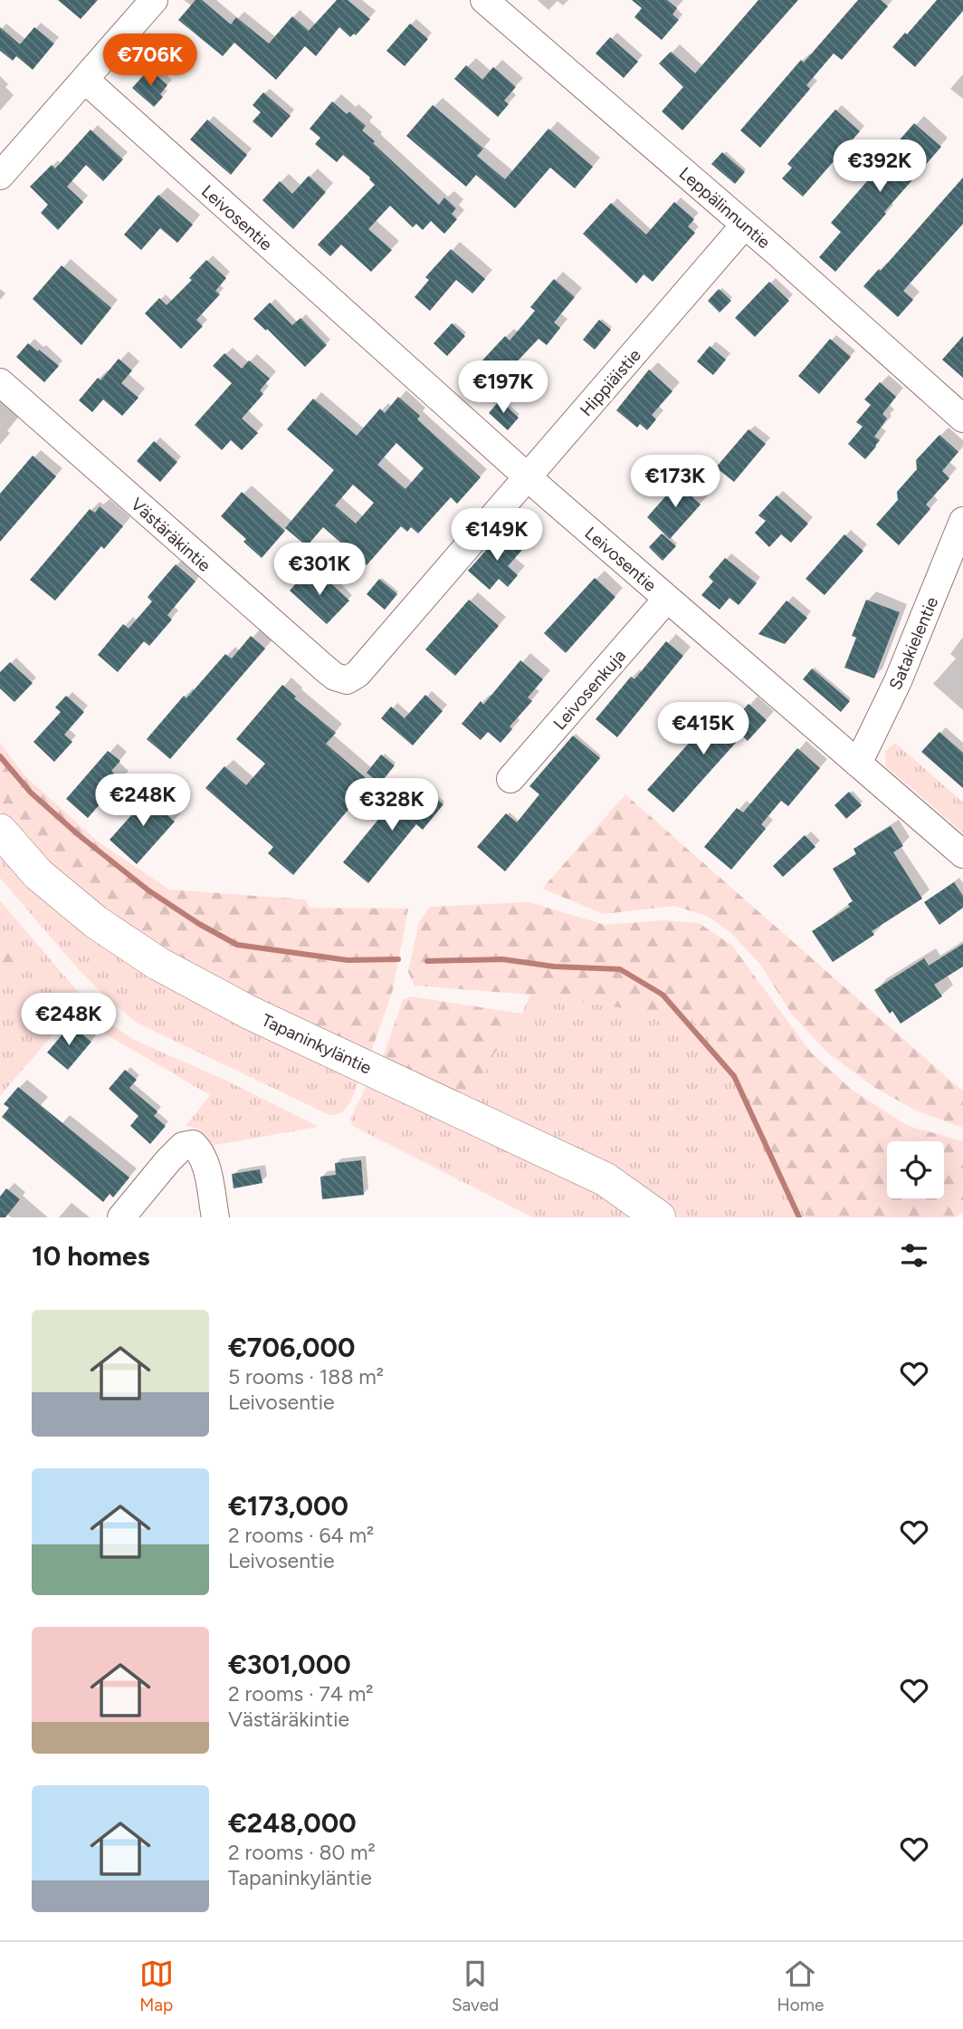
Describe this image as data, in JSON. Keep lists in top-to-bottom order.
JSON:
{
  "streets": {
    "main road": ["Tapaninkyläntie"],
    "street": [
      "Leppälinnuntie",
      "Leivosentie",
      "Hippiäistie",
      "Västäräkintie",
      "Satakielentie",
      "Leivosenkuja"
    ]
  },
  "crossings": [
    ["Leppälinnuntie", "Hippiäistie"],
    ["Leivosentie", "Hippiäistie"],
    ["Leivosentie", "Satakielentie"],
    ["Leivosentie", "Leivosenkuja"],
    ["Hippiäistie", "Västäräkintie"]
  ],
  "page": {
    "price": [
      "€706K",
      "€392K",
      "€197K",
      "€173K",
      "€149K",
      "€301K",
      "€415K",
      "€248K",
      "€328K",
      "€248K"
    ],
    "heading": "10 homes",
    "list": [
      {
        "name": "€706,000",
        "note": "5 rooms · 188 m² · Leivosentie"
      },
      {
        "name": "€173,000",
        "note": "2 rooms · 64 m² · Leivosentie"
      },
      {
        "name": "€301,000",
        "note": "2 rooms · 74 m² · Västäräkintie"
      },
      {
        "name": "€248,000",
        "note": "2 rooms · 80 m² · Tapaninkyläntie"
      }
    ],
    "tabs": ["Map", "Saved", "Home"]
  }
}
